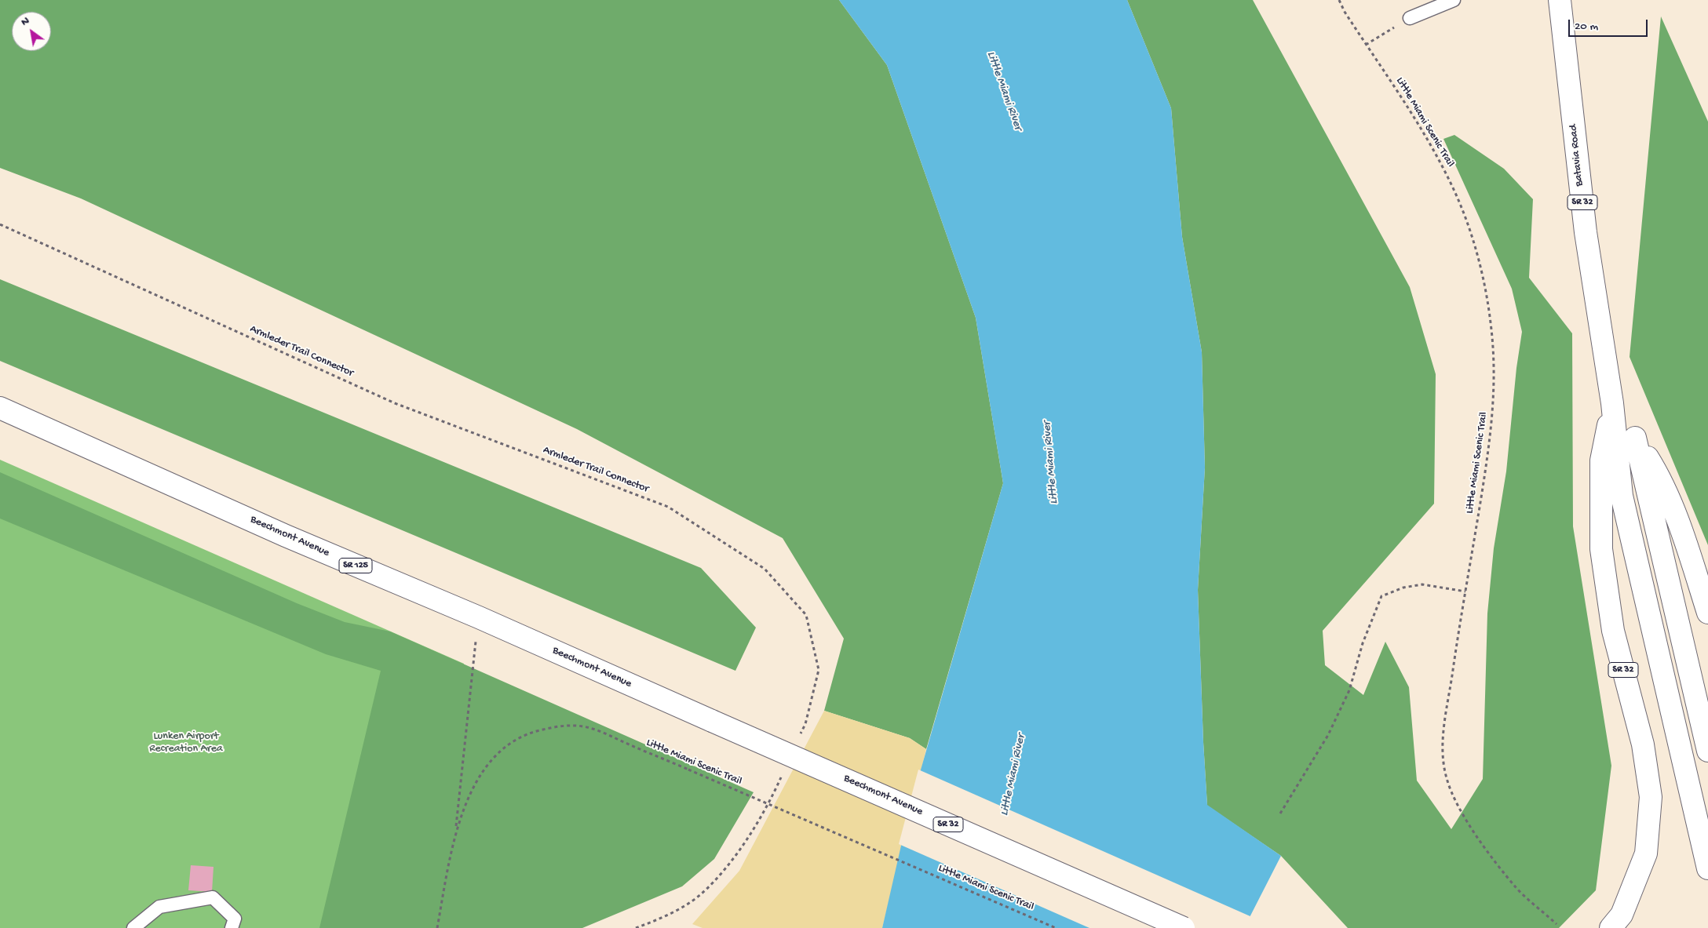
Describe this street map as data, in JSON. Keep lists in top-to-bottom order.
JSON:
{
  "streets": {
    "highway": [
      "Batavia Road",
      "SR 32",
      "Beechmont Avenue",
      "SR 125"
    ],
    "path": ["Little Miami Scenic Trail", "Armleder Trail Connector"]
  },
  "crossings": [
    ["Batavia Road", "SR 32"]
  ],
  "water": ["Little Miami River"],
  "parks": ["Lunken Airport Recreation Area"],
  "scale_bar": "20 m",
  "north": "top left"
}
